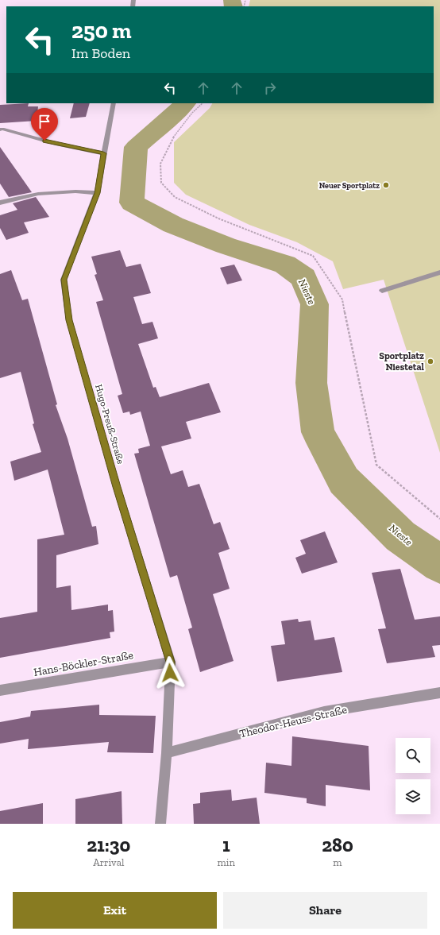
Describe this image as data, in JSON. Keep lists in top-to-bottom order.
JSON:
{
  "streets": {
    "street": ["Hugo-Preuß-Straße", "Hans-Böckler-Straße", "Theodor-Heuss-Straße"]
  },
  "crossings": [
    ["Hugo-Preuß-Straße", "Hans-Böckler-Straße"],
    ["Hugo-Preuß-Straße", "Theodor-Heuss-Straße"]
  ],
  "water": ["Nieste"],
  "places": ["Neuer Sportplatz", "Sportplatz Niestetal"],
  "page": {
    "turn": ["250 m", "Im Boden"],
    "eta": [
      "21:30",
      "Arrival",
      "1",
      "min",
      "280",
      "m"
    ],
    "buttons": ["Exit", "Share"]
  }
}
